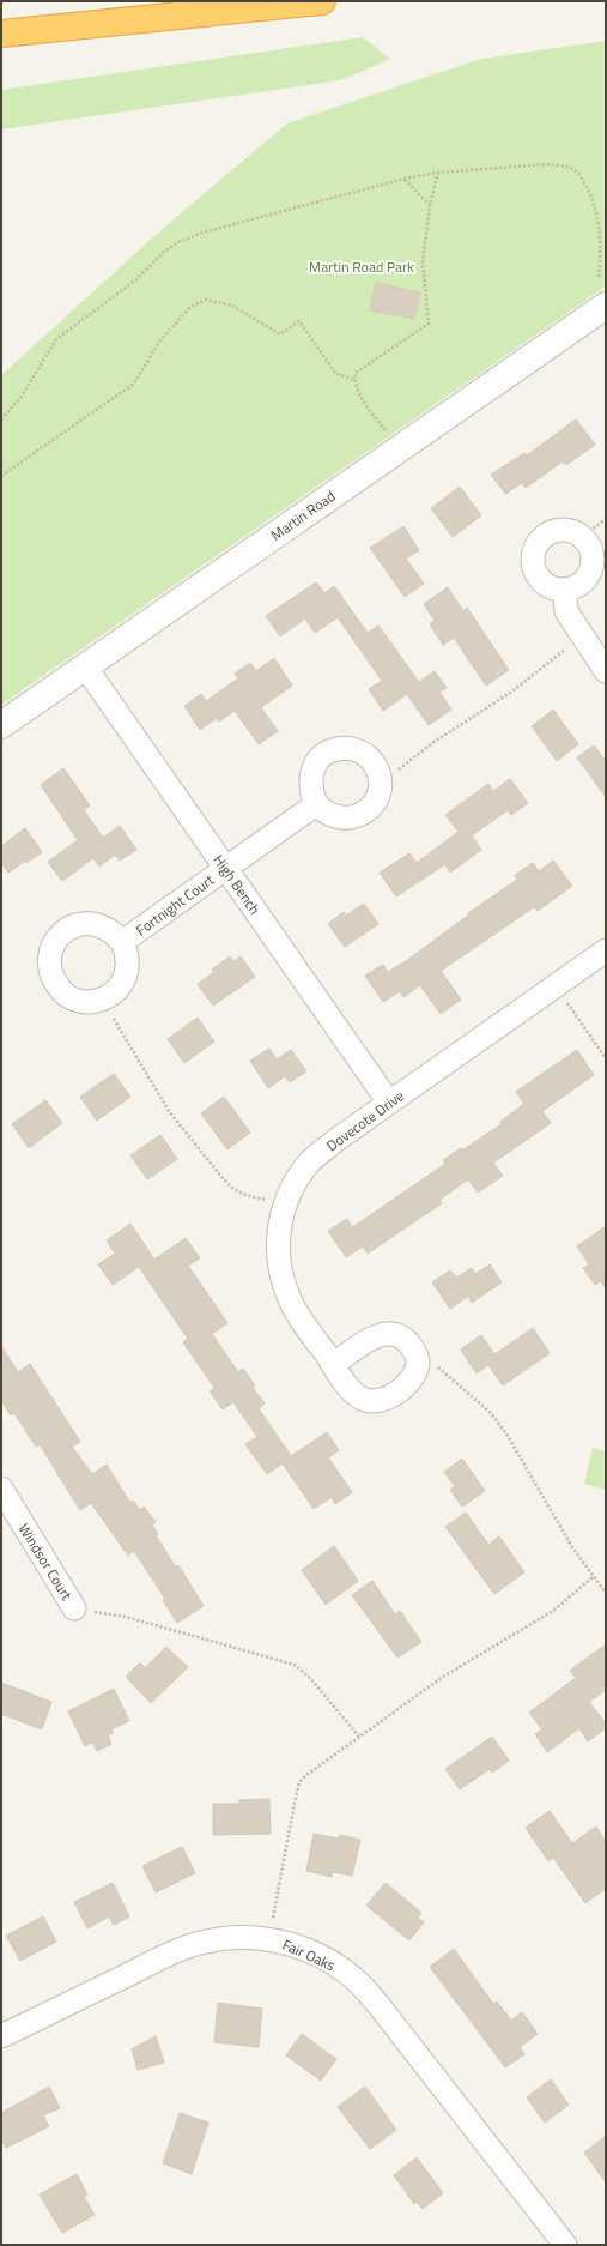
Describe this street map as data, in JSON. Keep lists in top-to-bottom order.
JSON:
{
  "streets": {
    "street": [
      "Martin Road",
      "High Bench",
      "Fortnight Court",
      "Dovecote Drive",
      "Windsor Court",
      "Fair Oaks"
    ]
  },
  "crossings": [
    ["Martin Road", "High Bench"],
    ["High Bench", "Fortnight Court"],
    ["High Bench", "Dovecote Drive"]
  ],
  "parks": ["Martin Road Park"]
}
